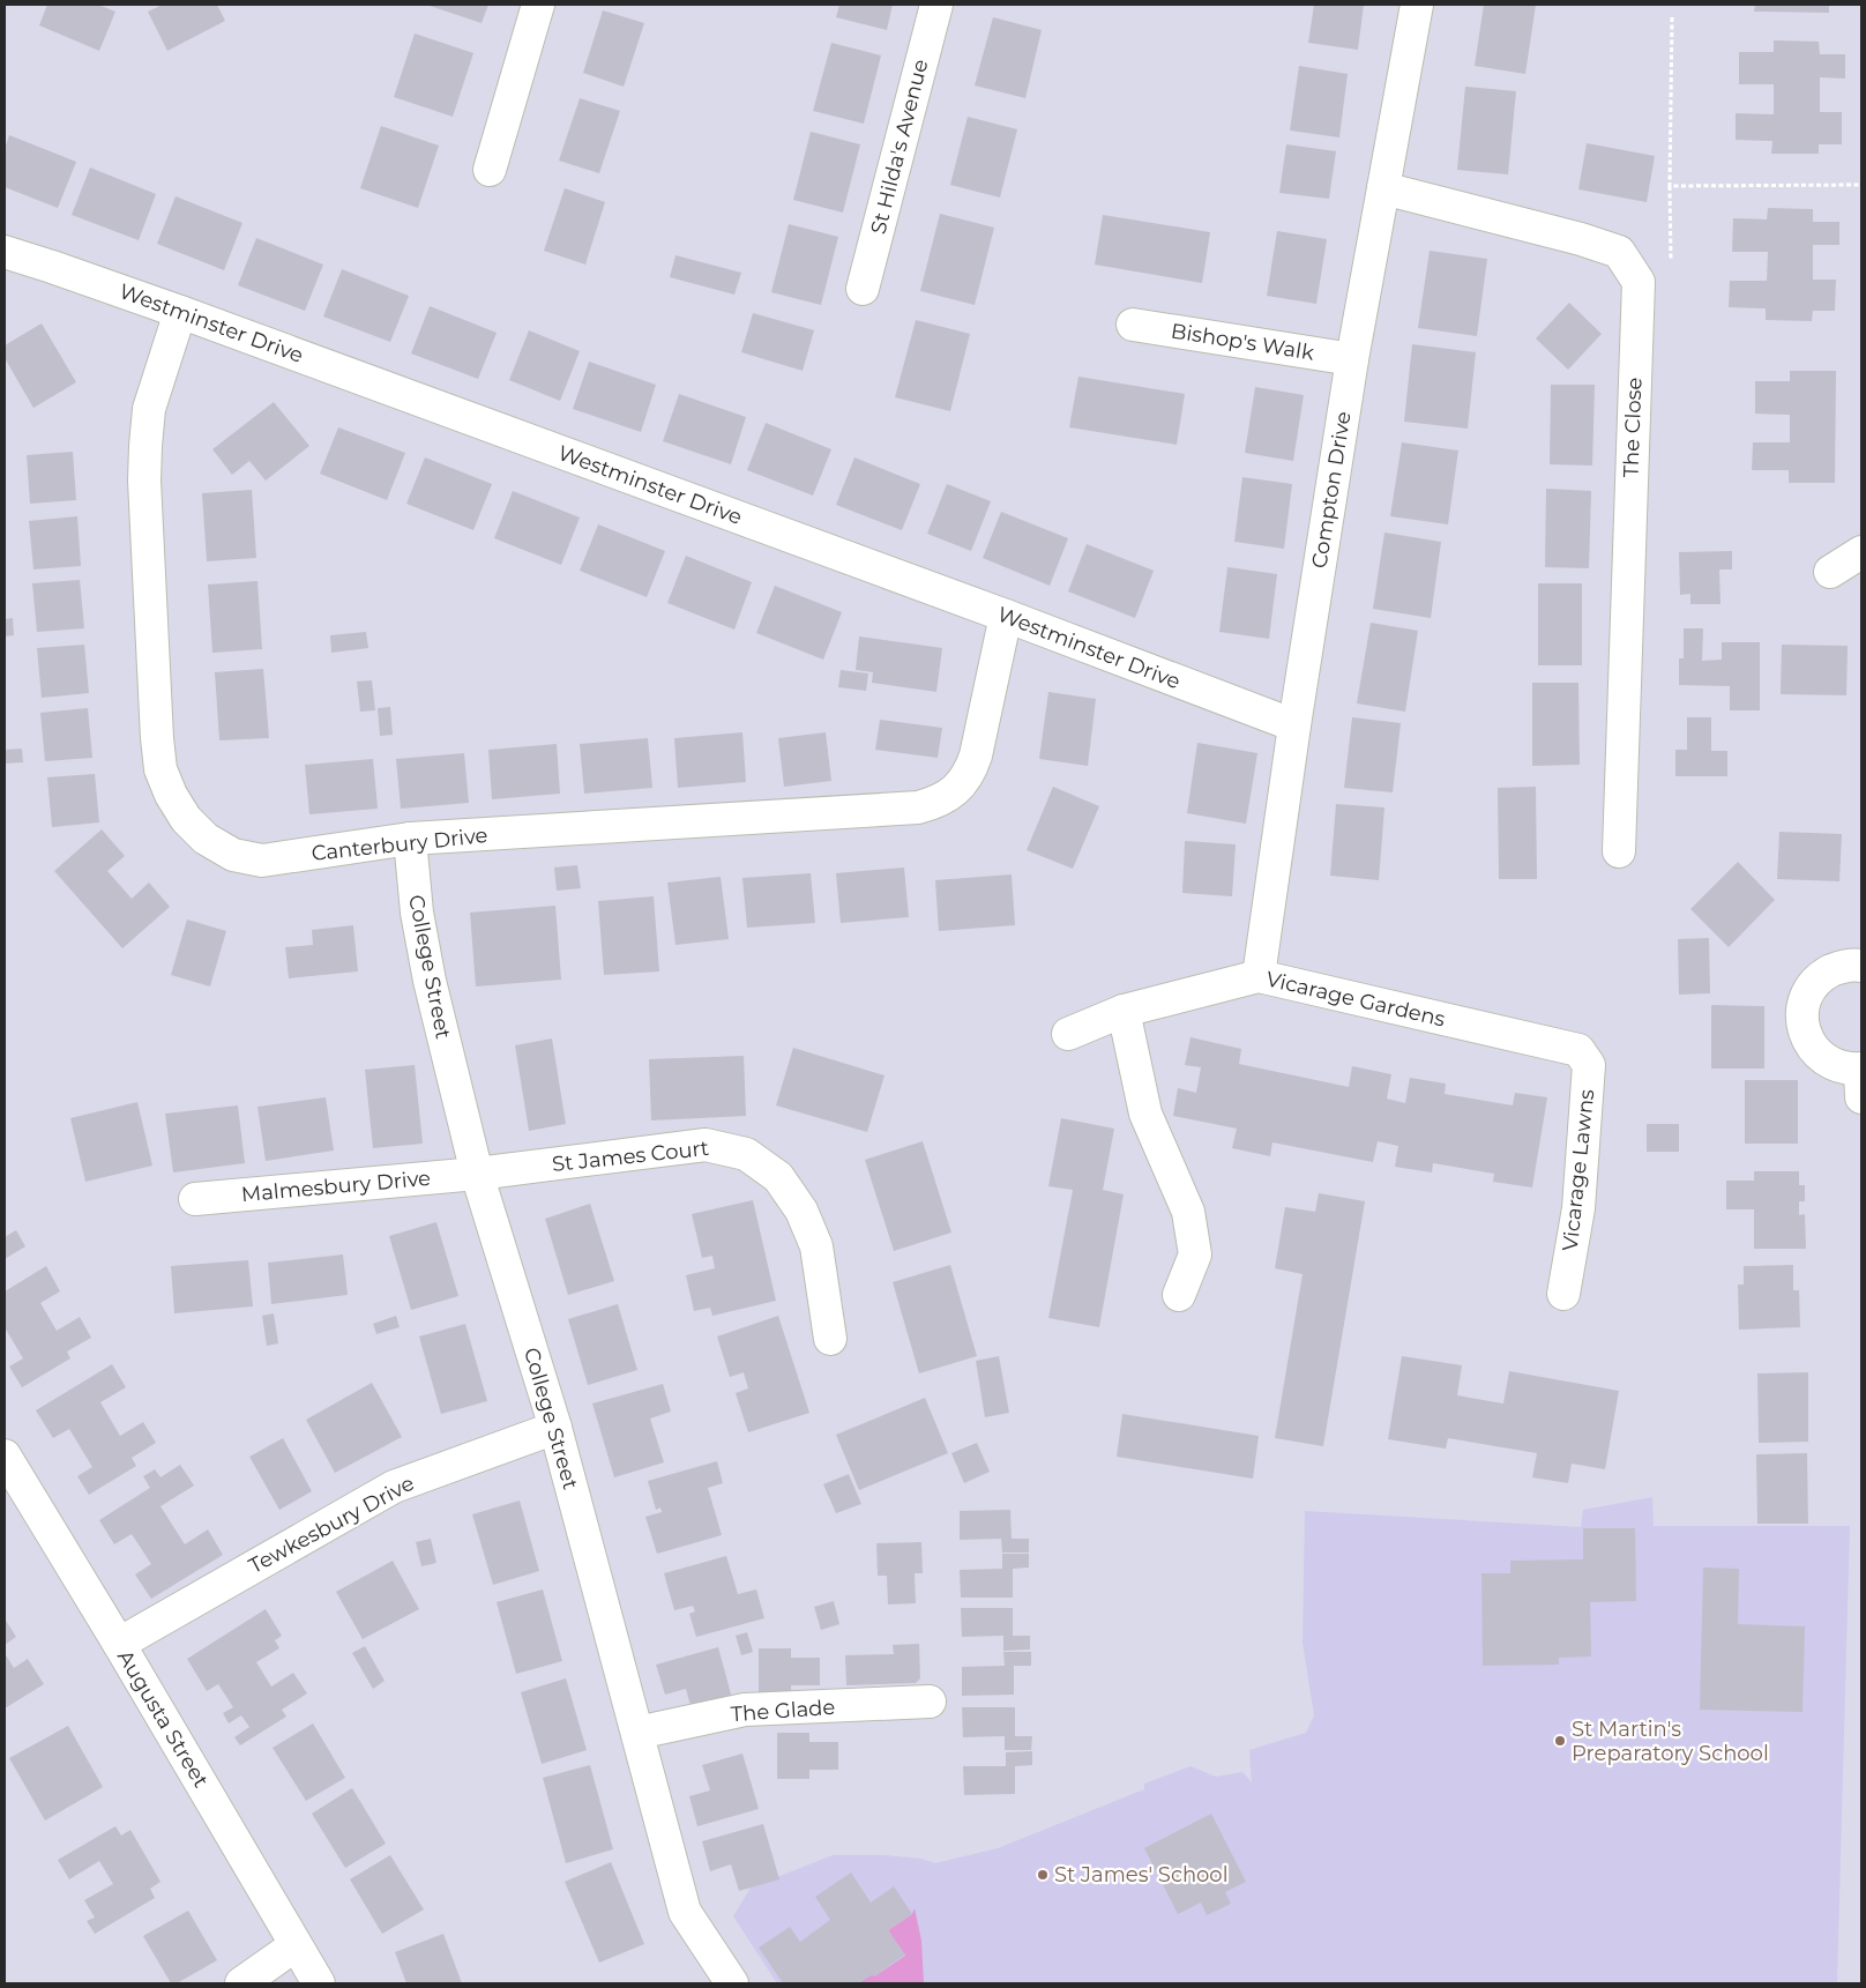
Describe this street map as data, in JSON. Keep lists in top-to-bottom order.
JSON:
{
  "streets": {
    "street": [
      "St Hilda's Avenue",
      "Westminster Drive",
      "Bishop's Walk",
      "The Close",
      "Compton Drive",
      "Canterbury Drive",
      "College Street",
      "Vicarage Gardens",
      "St James Court",
      "Vicarage Lawns",
      "Malmesbury Drive",
      "Tewkesbury Drive",
      "The Glade",
      "Augusta Street"
    ]
  },
  "crossings": [
    ["Westminster Drive", "Compton Drive"],
    ["Westminster Drive", "Canterbury Drive"],
    ["Bishop's Walk", "Compton Drive"],
    ["The Close", "Compton Drive"],
    ["Compton Drive", "Vicarage Gardens"],
    ["Canterbury Drive", "College Street"],
    ["College Street", "St James Court"],
    ["College Street", "Malmesbury Drive"],
    ["College Street", "Tewkesbury Drive"],
    ["College Street", "The Glade"],
    ["Vicarage Gardens", "Vicarage Lawns"],
    ["St James Court", "Malmesbury Drive"],
    ["Tewkesbury Drive", "Augusta Street"]
  ],
  "places": ["St Martin's Preparatory School", "St James' School"]
}
